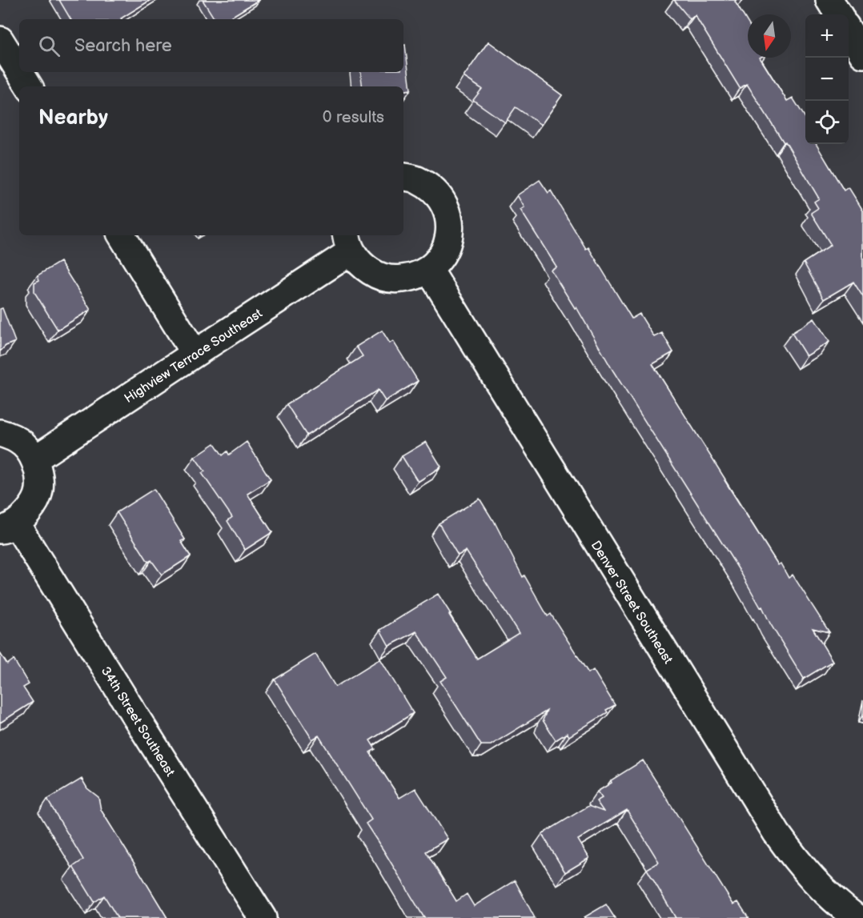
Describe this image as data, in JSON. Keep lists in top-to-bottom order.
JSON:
{
  "streets": {
    "street": ["Highview Terrace Southeast", "Denver Street Southeast", "34th Street Southeast"]
  },
  "north": "bottom",
  "page": {
    "map_buttons": ["+", "−"],
    "search": "Search here",
    "heading": ["Nearby", "0 results"]
  }
}
